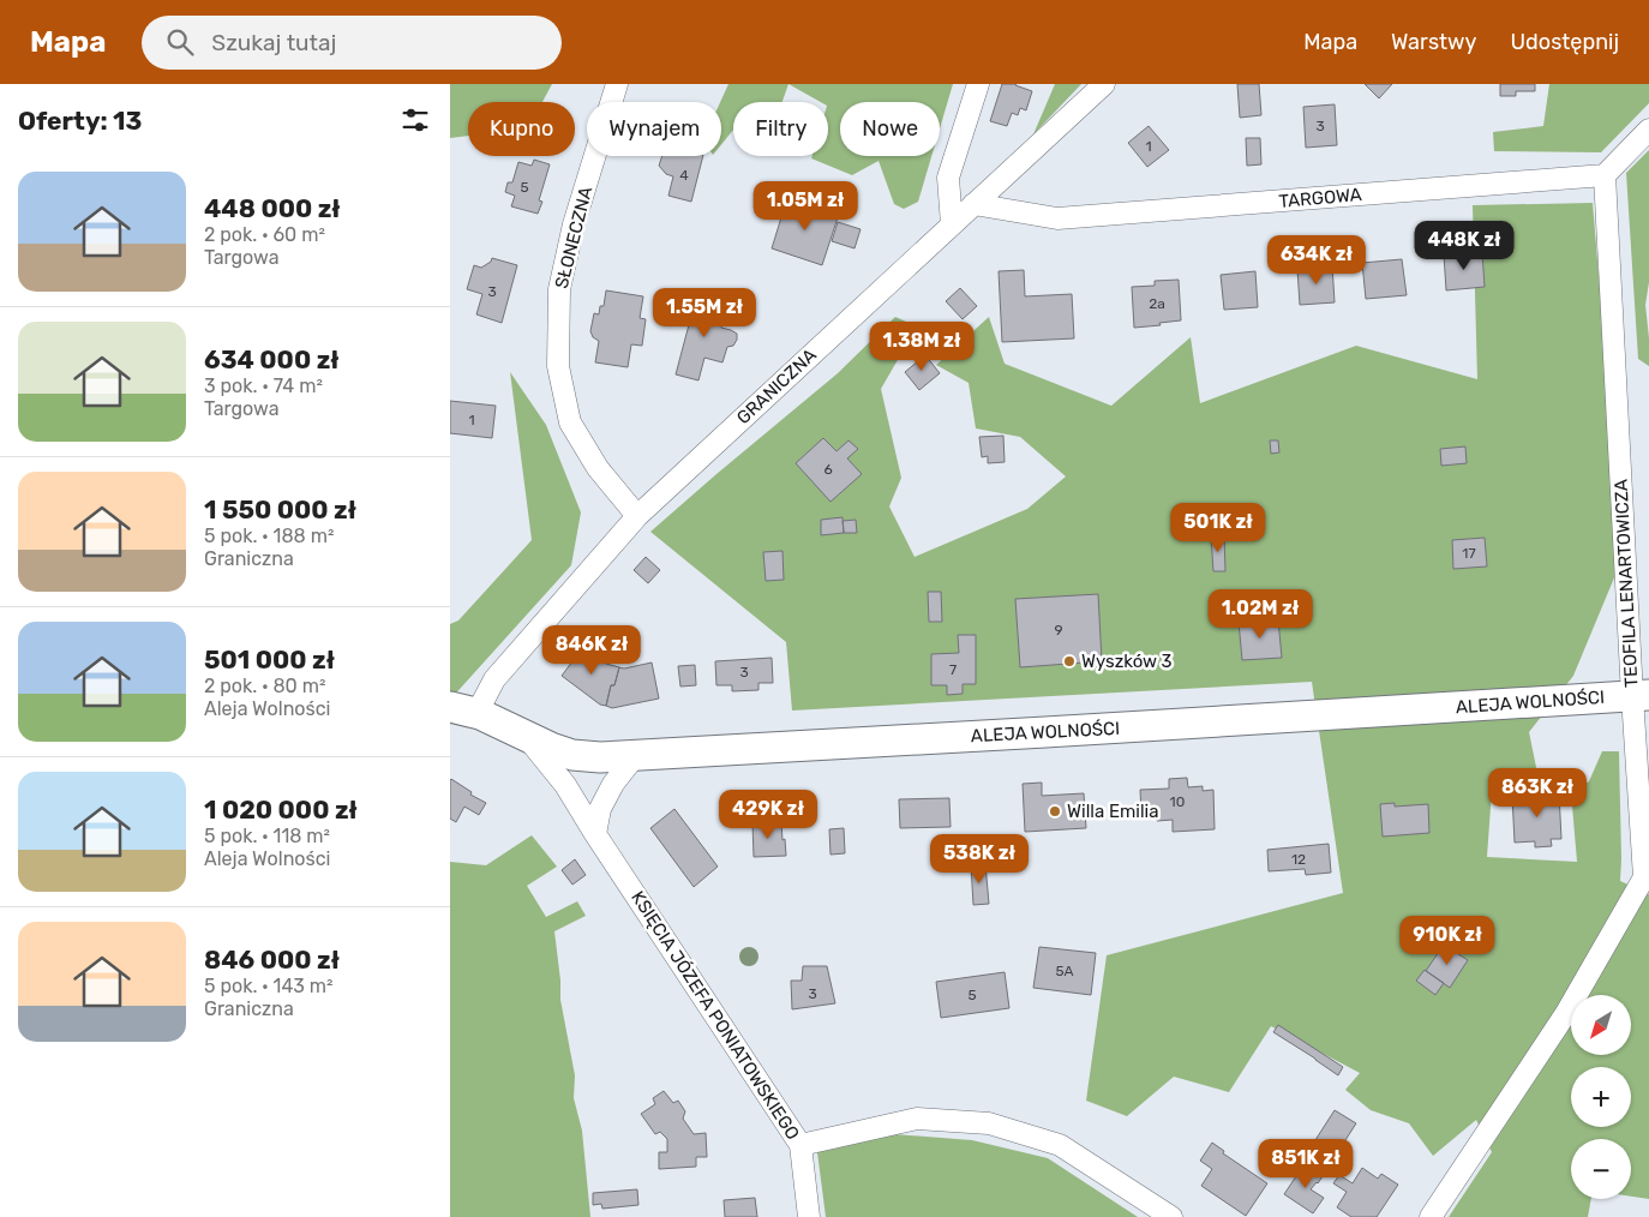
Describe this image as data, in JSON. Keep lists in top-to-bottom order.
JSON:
{
  "streets": {
    "street": [
      "TARGOWA",
      "SŁONECZNA",
      "GRANICZNA",
      "TEOFILA LENARTOWICZA",
      "ALEJA WOLNOŚCI",
      "KSIĘCIA JÓZEFA PONIATOWSKIEGO"
    ]
  },
  "crossings": [
    ["TARGOWA", "GRANICZNA"],
    ["TARGOWA", "TEOFILA LENARTOWICZA"],
    ["SŁONECZNA", "GRANICZNA"],
    ["GRANICZNA", "ALEJA WOLNOŚCI"],
    ["TEOFILA LENARTOWICZA", "ALEJA WOLNOŚCI"],
    ["ALEJA WOLNOŚCI", "KSIĘCIA JÓZEFA PONIATOWSKIEGO"]
  ],
  "places": ["Wyszków 3", "Willa Emilia"],
  "house_numbers": [
    "3",
    "1",
    "4",
    "5",
    "3",
    "2a",
    "1",
    "6",
    "17",
    "9",
    "7",
    "3",
    "10",
    "12",
    "5A",
    "3",
    "5"
  ],
  "north": "bottom left",
  "page": {
    "header": "Mapa",
    "search": "Szukaj tutaj",
    "nav": ["Mapa", "Warstwy", "Udostępnij"],
    "heading": "Oferty: 13",
    "chip": [
      "Kupno",
      "Wynajem",
      "Filtry",
      "Nowe"
    ],
    "list": [
      {
        "name": "448 000 zł",
        "note": "2 pok. · 60 m² · Targowa"
      },
      {
        "name": "634 000 zł",
        "note": "3 pok. · 74 m² · Targowa"
      },
      {
        "name": "1 550 000 zł",
        "note": "5 pok. · 188 m² · Graniczna"
      },
      {
        "name": "501 000 zł",
        "note": "2 pok. · 80 m² · Aleja Wolności"
      },
      {
        "name": "1 020 000 zł",
        "note": "5 pok. · 118 m² · Aleja Wolności"
      },
      {
        "name": "846 000 zł",
        "note": "5 pok. · 143 m² · Graniczna"
      }
    ],
    "price": [
      "1.05M zł",
      "448K zł",
      "634K zł",
      "1.55M zł",
      "1.38M zł",
      "501K zł",
      "1.02M zł",
      "846K zł",
      "863K zł",
      "429K zł",
      "538K zł",
      "910K zł",
      "851K zł"
    ],
    "map_buttons": ["+", "−"]
  }
}
